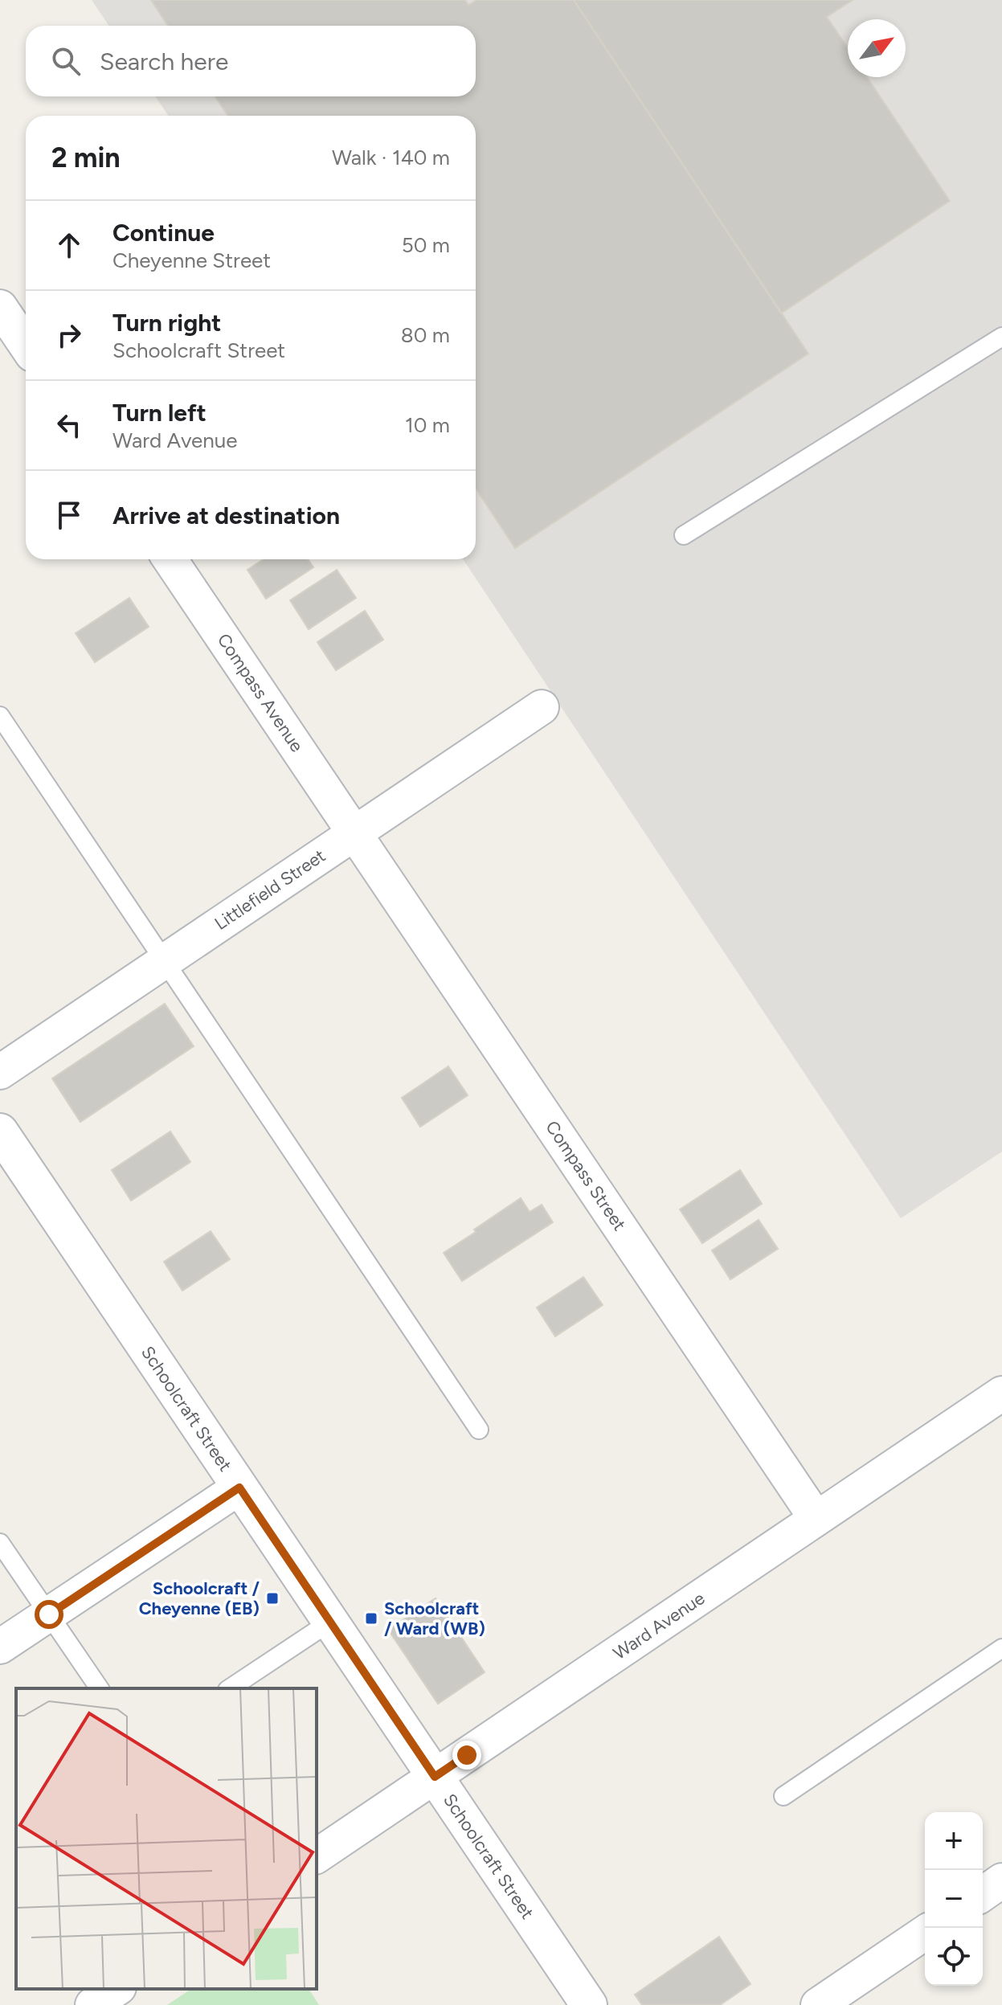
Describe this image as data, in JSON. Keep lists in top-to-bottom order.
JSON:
{
  "streets": {
    "street": [
      "Compass Avenue",
      "Littlefield Street",
      "Compass Street",
      "Schoolcraft Street",
      "Ward Avenue"
    ]
  },
  "crossings": [
    ["Compass Avenue", "Littlefield Street"],
    ["Compass Avenue", "Compass Street"],
    ["Littlefield Street", "Compass Street"],
    ["Compass Street", "Ward Avenue"],
    ["Schoolcraft Street", "Ward Avenue"]
  ],
  "places": {
    "transit": ["Schoolcraft / Cheyenne (EB)", "Schoolcraft / Ward (WB)"]
  },
  "north": "top right",
  "page": {
    "search": "Search here",
    "heading": ["2 min", "Walk · 140 m"],
    "list": [
      ["Continue", "Cheyenne Street", "50 m"],
      ["Turn right", "Schoolcraft Street", "80 m"],
      ["Turn left", "Ward Avenue", "10 m"],
      "Arrive at destination"
    ],
    "map_buttons": ["+", "−"]
  }
}
